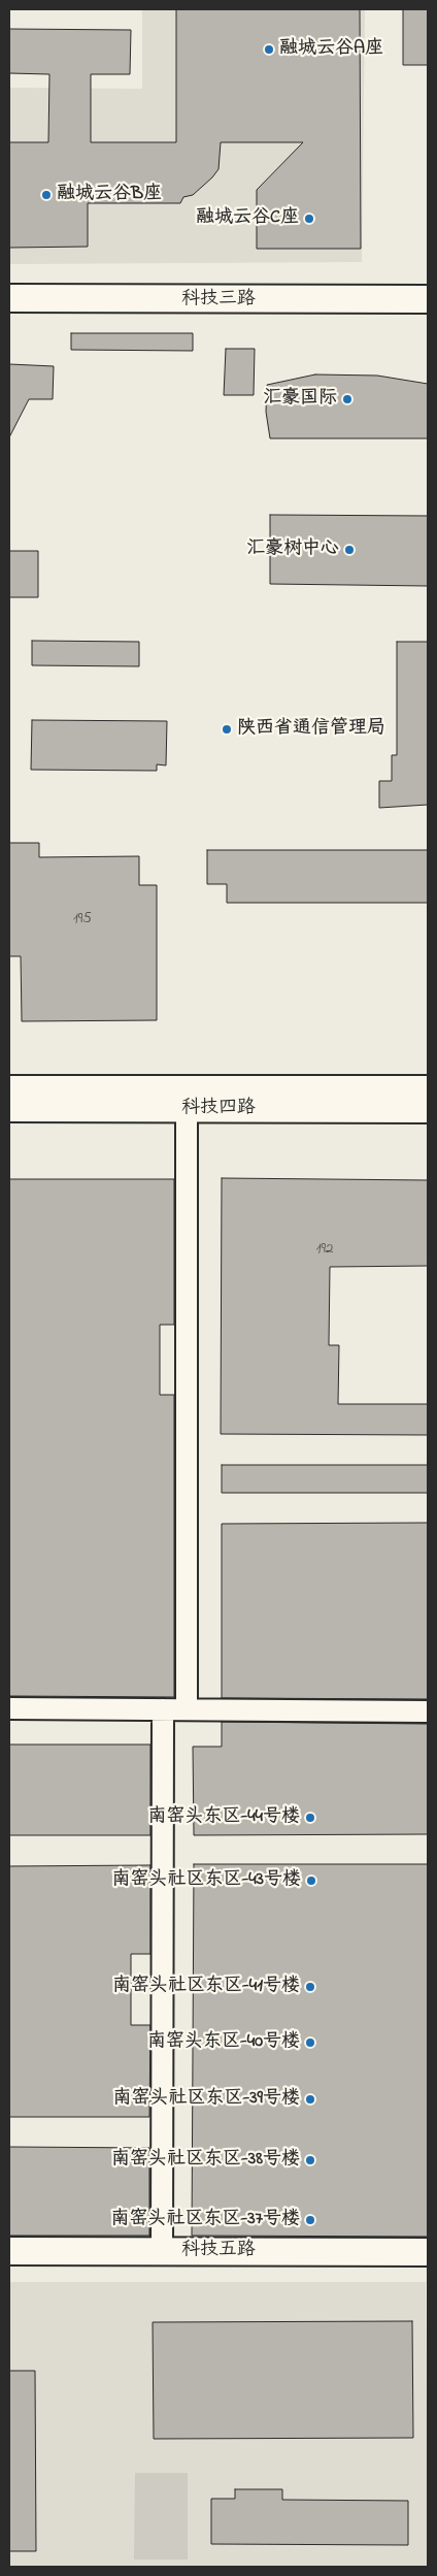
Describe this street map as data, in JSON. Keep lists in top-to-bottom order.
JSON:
{
  "streets": {
    "street": ["科技三路", "科技四路", "科技五路"]
  },
  "places": [
    "融城云谷A座",
    "融城云谷B座",
    "融城云谷C座",
    "汇豪国际",
    "汇豪树中心",
    "陕西省通信管理局",
    "南窑头东区-44号楼",
    "南窑头社区东区-43号楼",
    "南窑头社区东区-41号楼",
    "南窑头东区-40号楼",
    "南窑头社区东区-39号楼",
    "南窑头社区东区-38号楼",
    "南窑头社区东区-37号楼"
  ],
  "house_numbers": ["195", "192"]
}
